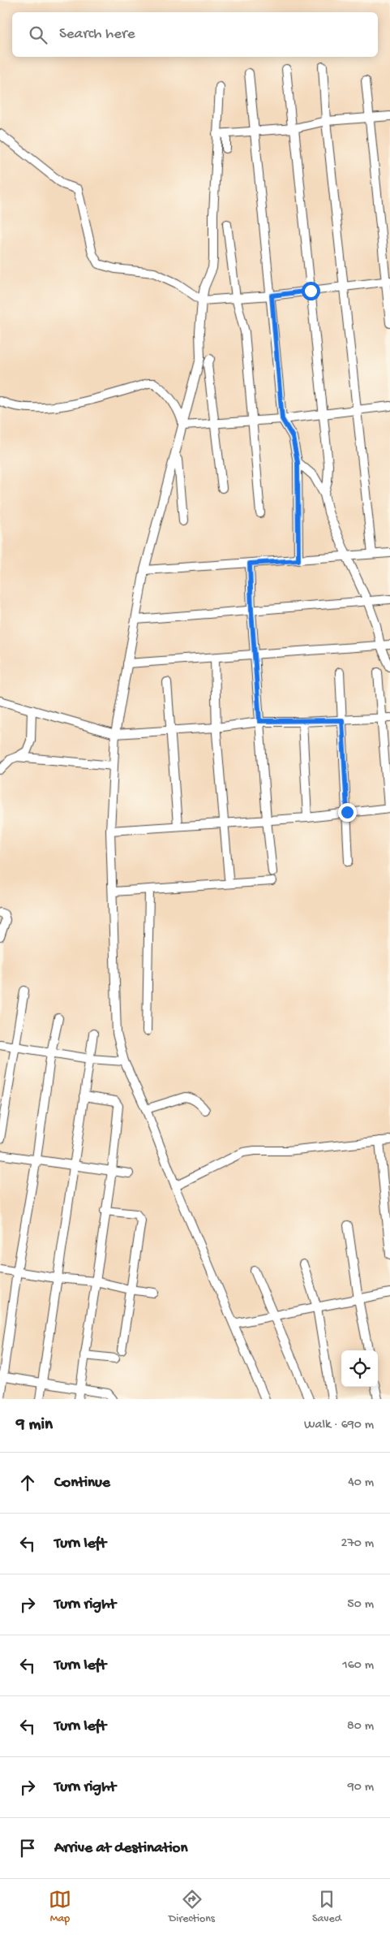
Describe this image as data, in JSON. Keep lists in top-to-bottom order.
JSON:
{
  "page": {
    "search": "Search here",
    "heading": ["9 min", "Walk · 690 m"],
    "list": [
      ["Continue", "40 m"],
      ["Turn left", "270 m"],
      ["Turn right", "50 m"],
      ["Turn left", "160 m"],
      ["Turn left", "80 m"],
      ["Turn right", "90 m"],
      "Arrive at destination"
    ],
    "nav": ["Map", "Directions", "Saved"]
  }
}
